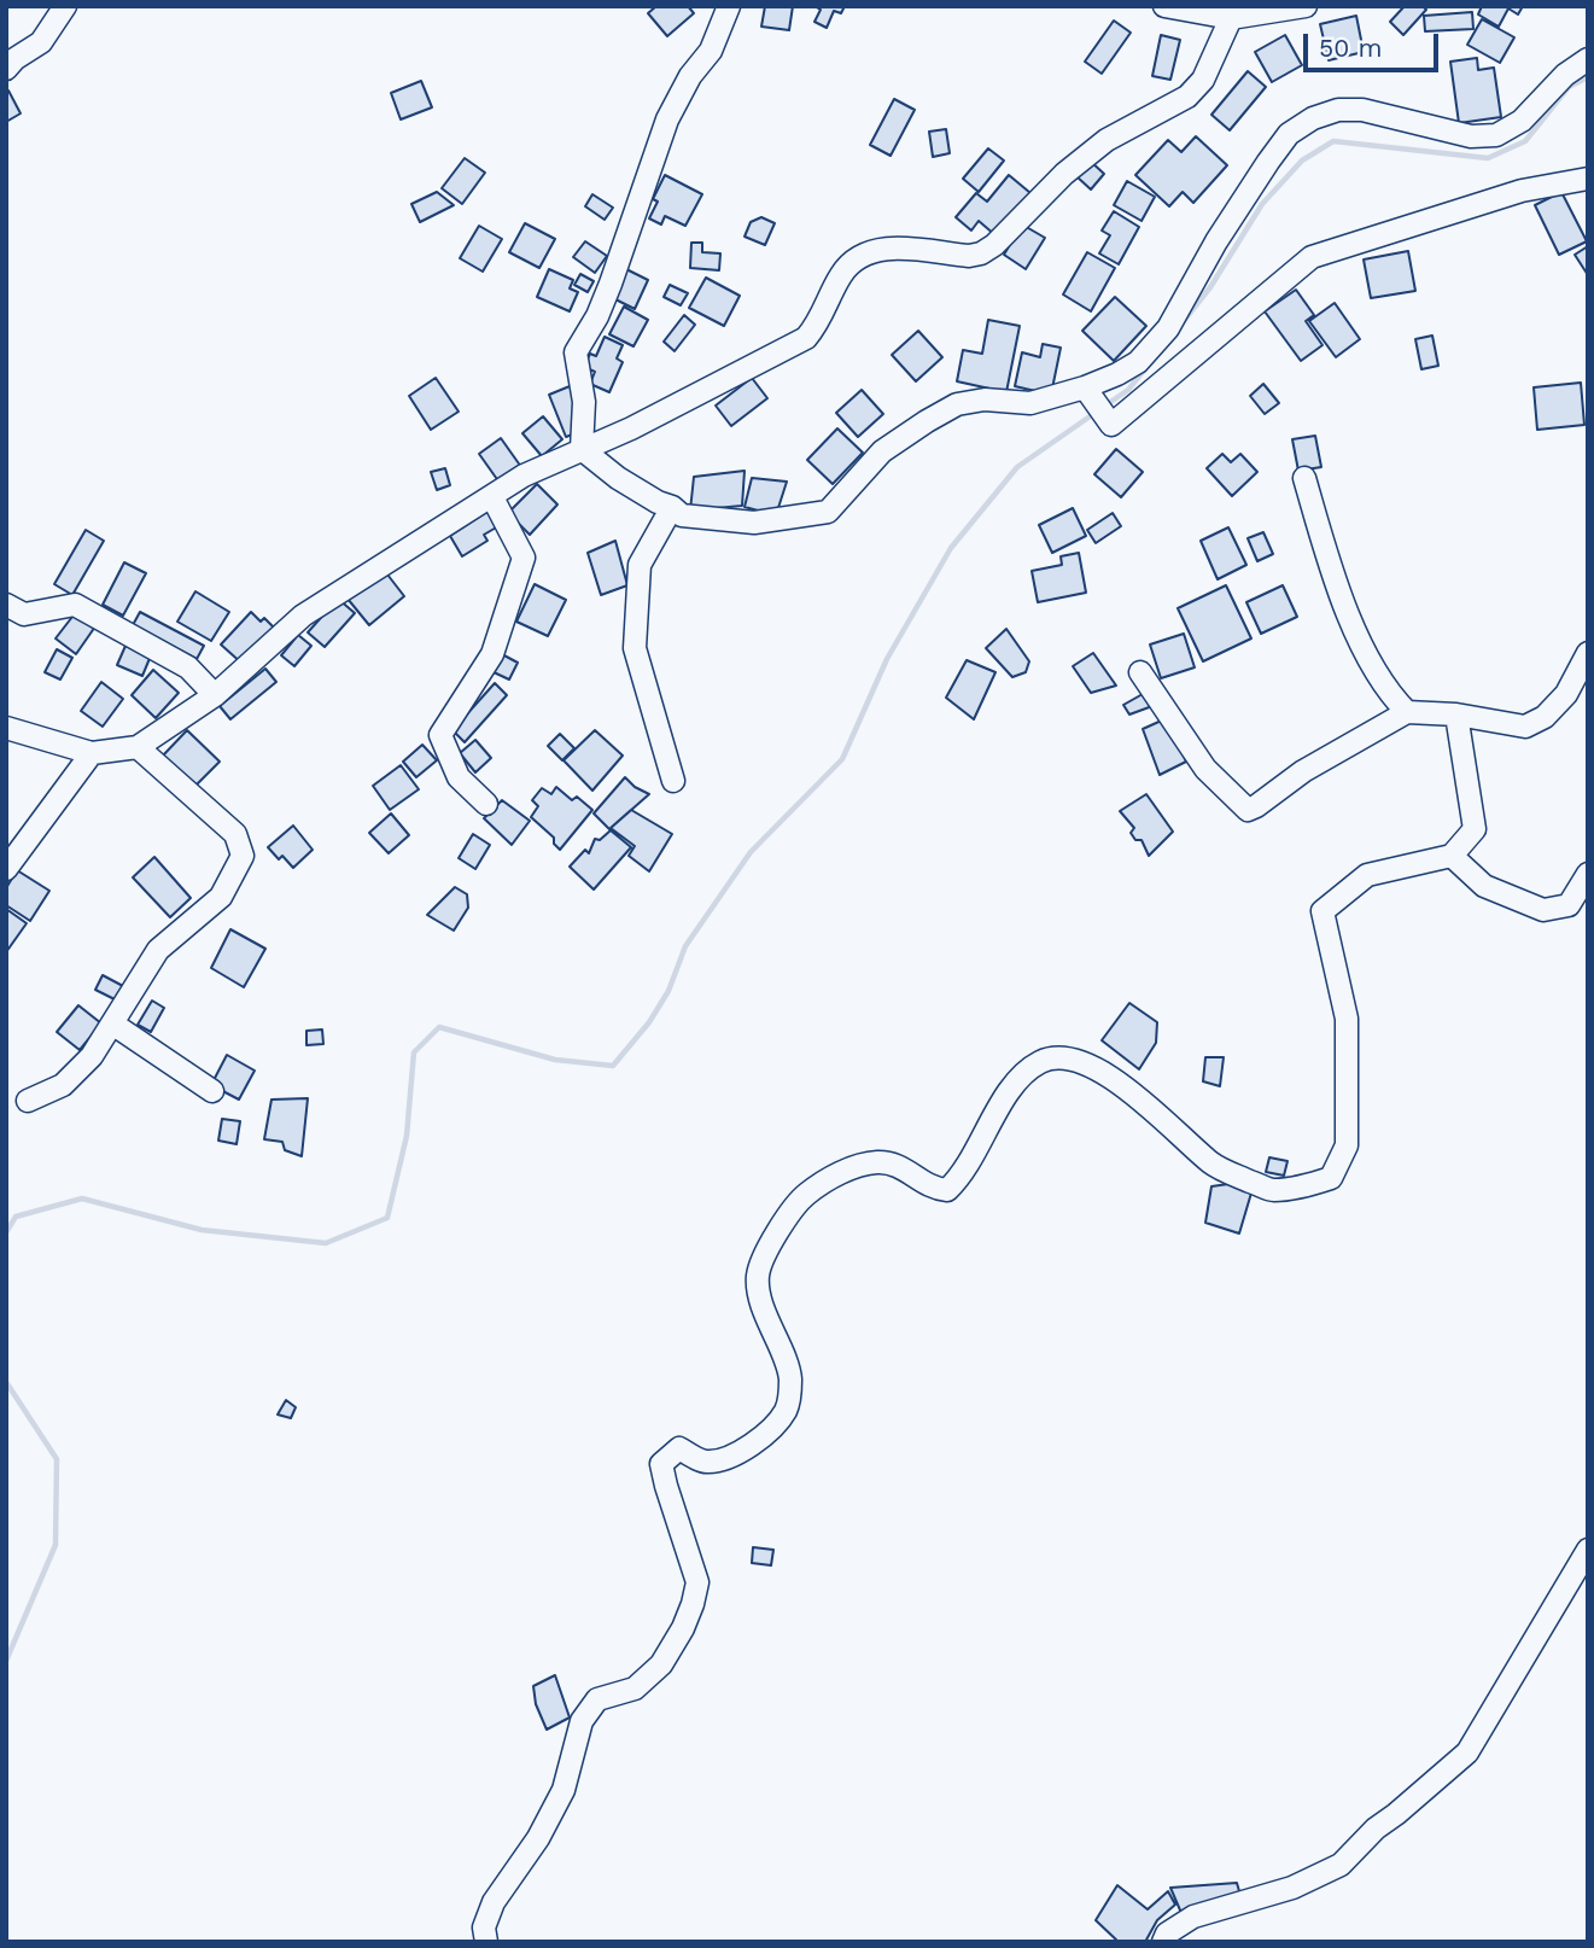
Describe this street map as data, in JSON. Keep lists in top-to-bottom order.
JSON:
{
  "scale_bar": "50 m"
}
